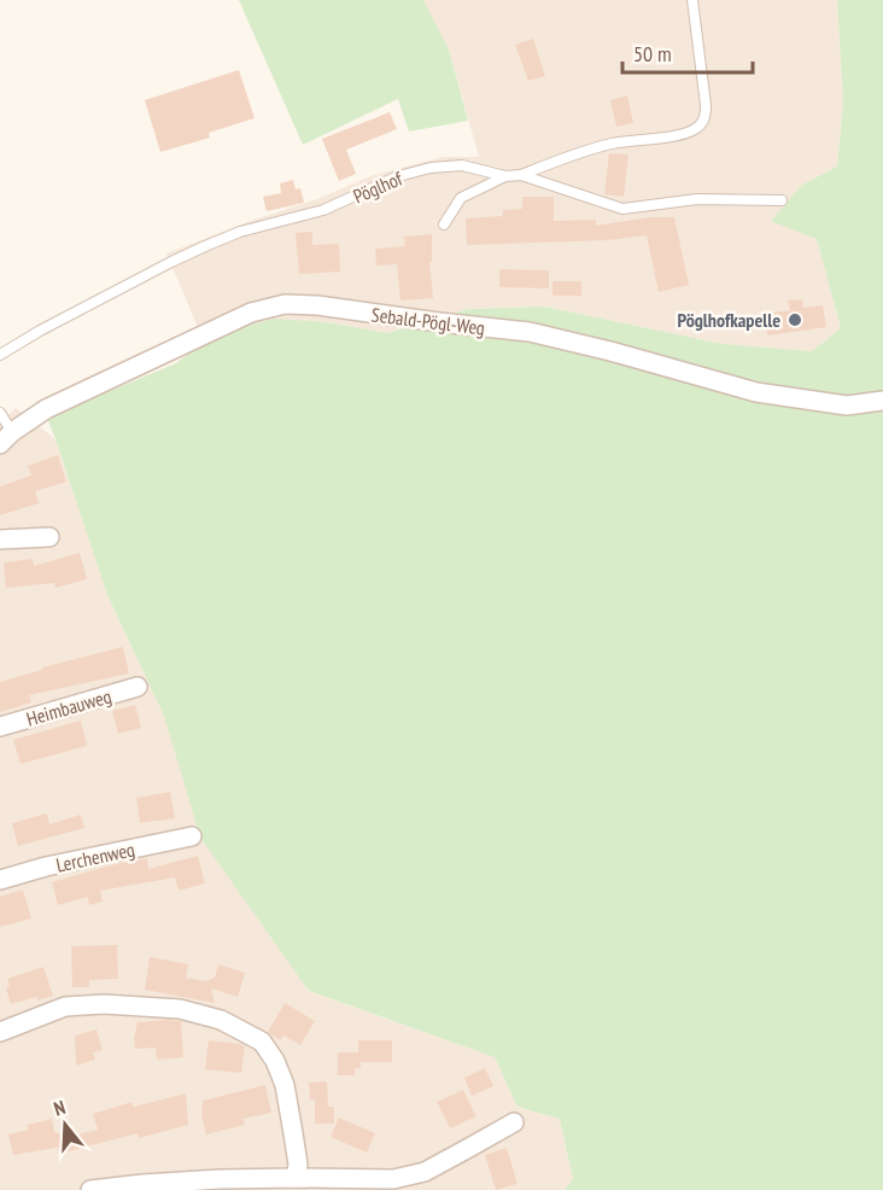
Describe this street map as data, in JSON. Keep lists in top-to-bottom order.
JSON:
{
  "streets": {
    "street": ["Sebald-Pögl-Weg", "Heimbauweg", "Lerchenweg"],
    "lane": ["Pöglhof"]
  },
  "places": ["Pöglhofkapelle"],
  "scale_bar": "50 m",
  "north": "top"
}
